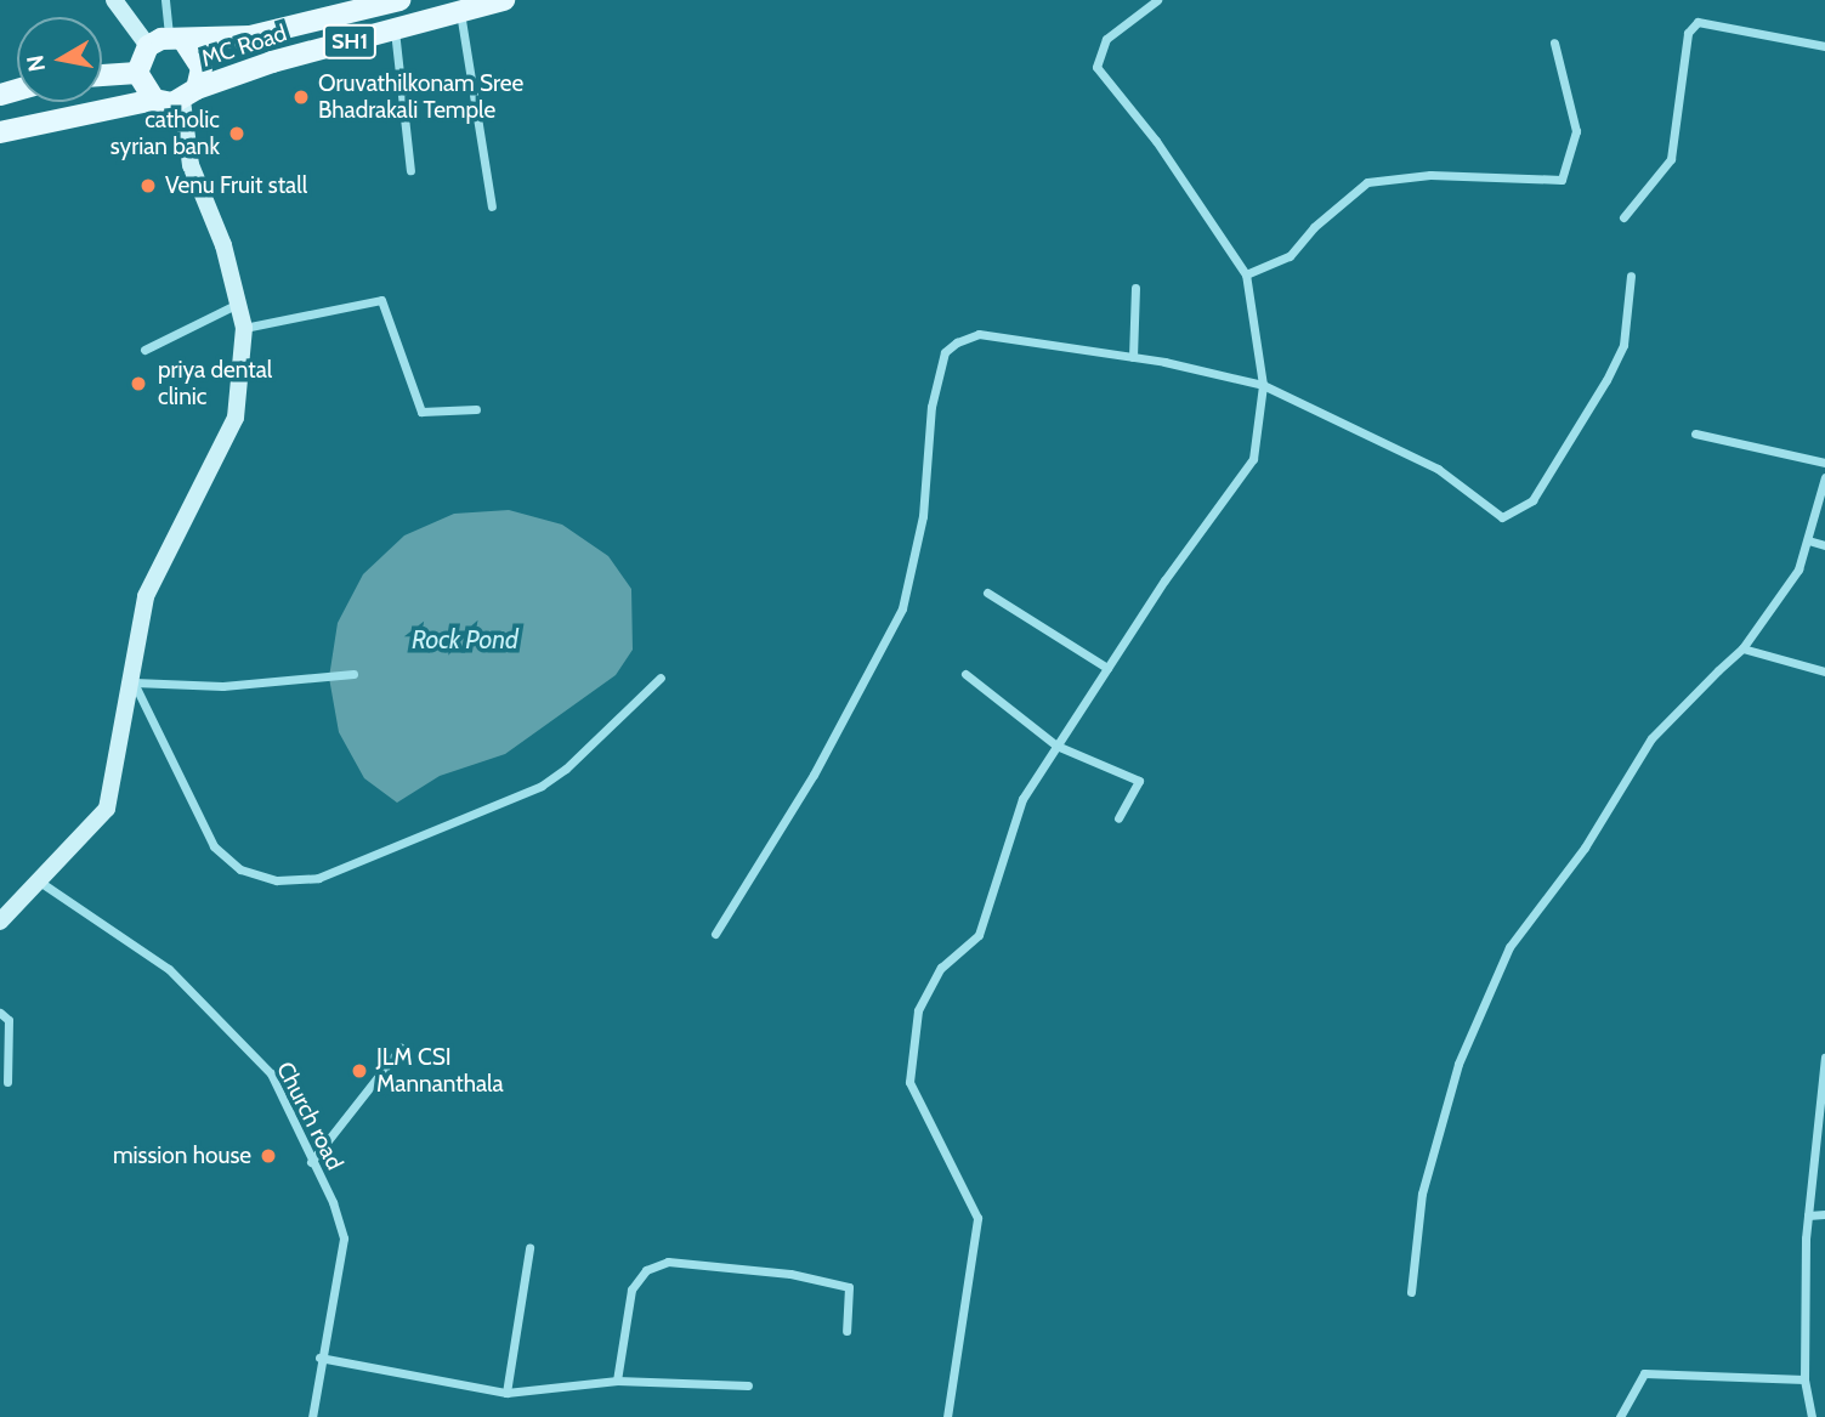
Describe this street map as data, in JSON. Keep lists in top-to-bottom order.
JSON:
{
  "streets": {
    "main road": ["SH1", "MC Road"],
    "street": ["Church road"]
  },
  "crossings": [
    ["SH1", "MC Road"]
  ],
  "water": ["Rock Pond"],
  "places": [
    "Oruvathilkonam Sree Bhadrakali Temple",
    "catholic syrian bank",
    "Venu Fruit stall",
    "priya dental clinic",
    "JLM CSI Mannanthala",
    "mission house"
  ],
  "north": "left"
}
